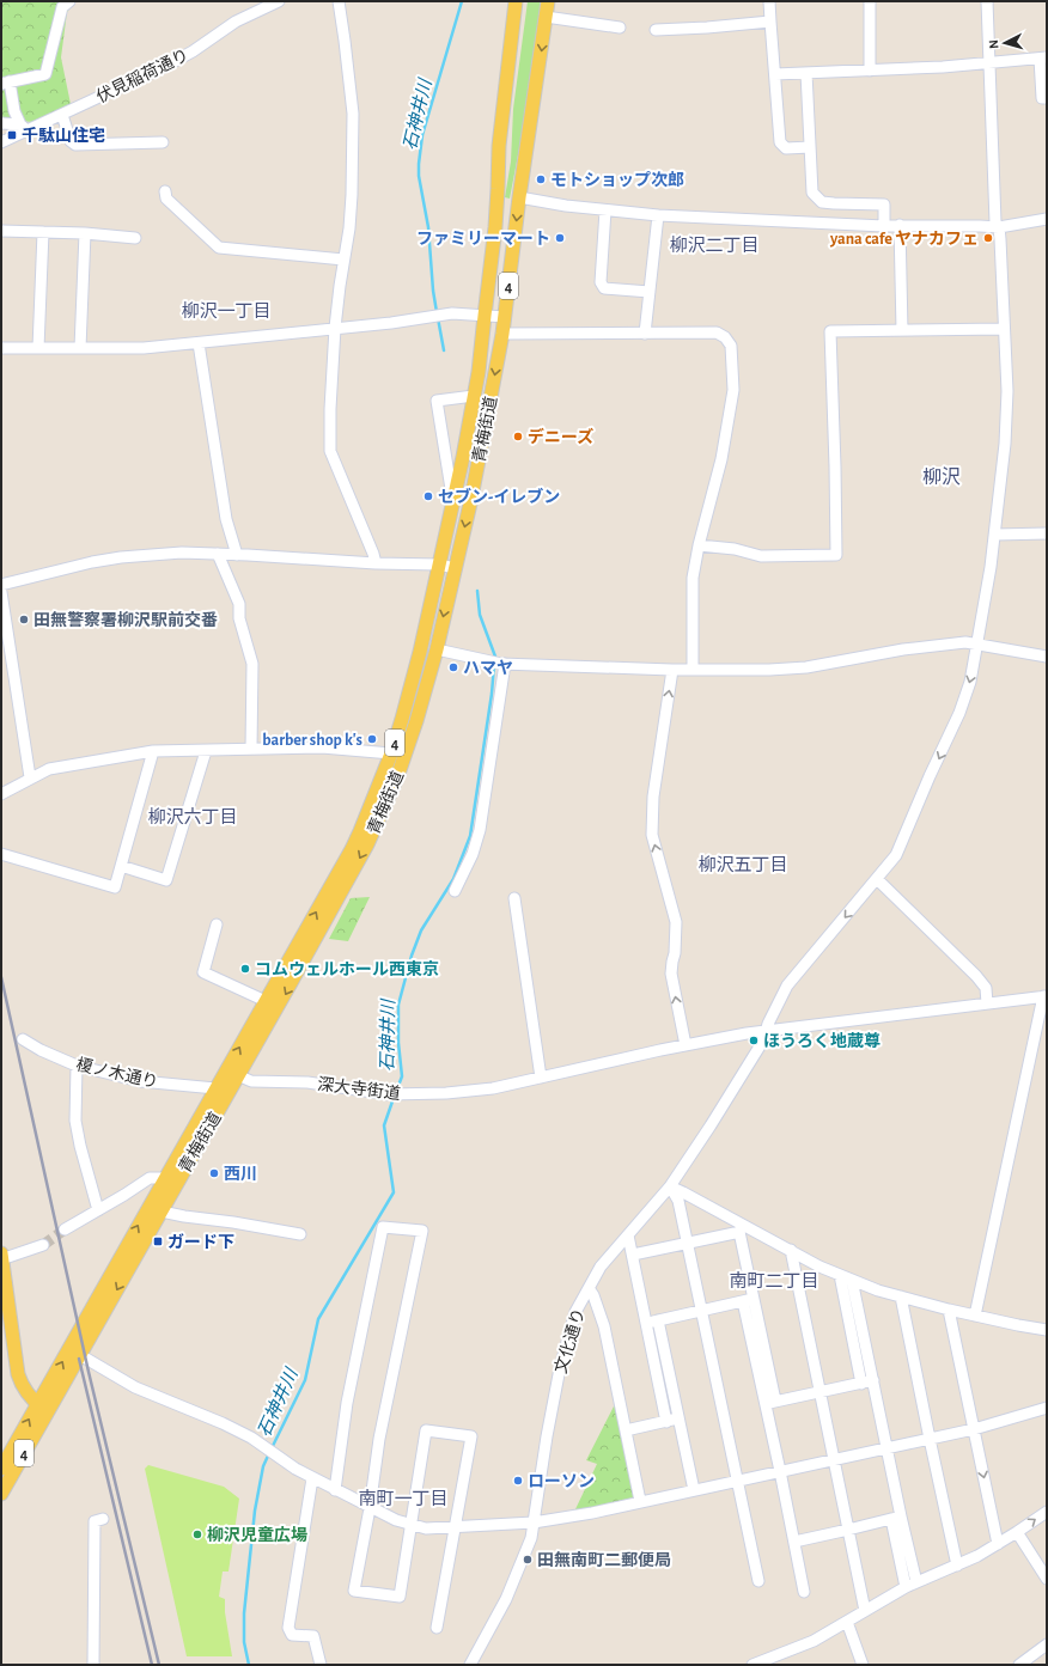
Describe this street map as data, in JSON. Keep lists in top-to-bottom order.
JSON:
{
  "streets": {
    "main road": ["4", "青梅街道"],
    "street": [
      "伏見稲荷通り",
      "榎ノ木通り",
      "深大寺街道",
      "文化通り"
    ]
  },
  "crossings": [
    ["青梅街道", "榎ノ木通り"],
    ["青梅街道", "深大寺街道"]
  ],
  "districts": [
    "柳沢二丁目",
    "柳沢一丁目",
    "柳沢",
    "柳沢六丁目",
    "柳沢五丁目",
    "南町二丁目",
    "南町一丁目"
  ],
  "water": ["石神井川"],
  "places": {
    "transit": ["千駄山住宅", "ガード下"],
    "other": [
      "モトショップ次郎",
      "ファミリーマート",
      "yana cafe ヤナカフェ",
      "デニーズ",
      "セブン-イレブン",
      "田無警察署柳沢駅前交番",
      "ハマヤ",
      "barber shop k's",
      "コムウェルホール西東京",
      "ほうろく地蔵尊",
      "西川",
      "ローソン",
      "柳沢児童広場",
      "田無南町二郵便局"
    ]
  },
  "north": "left"
}
